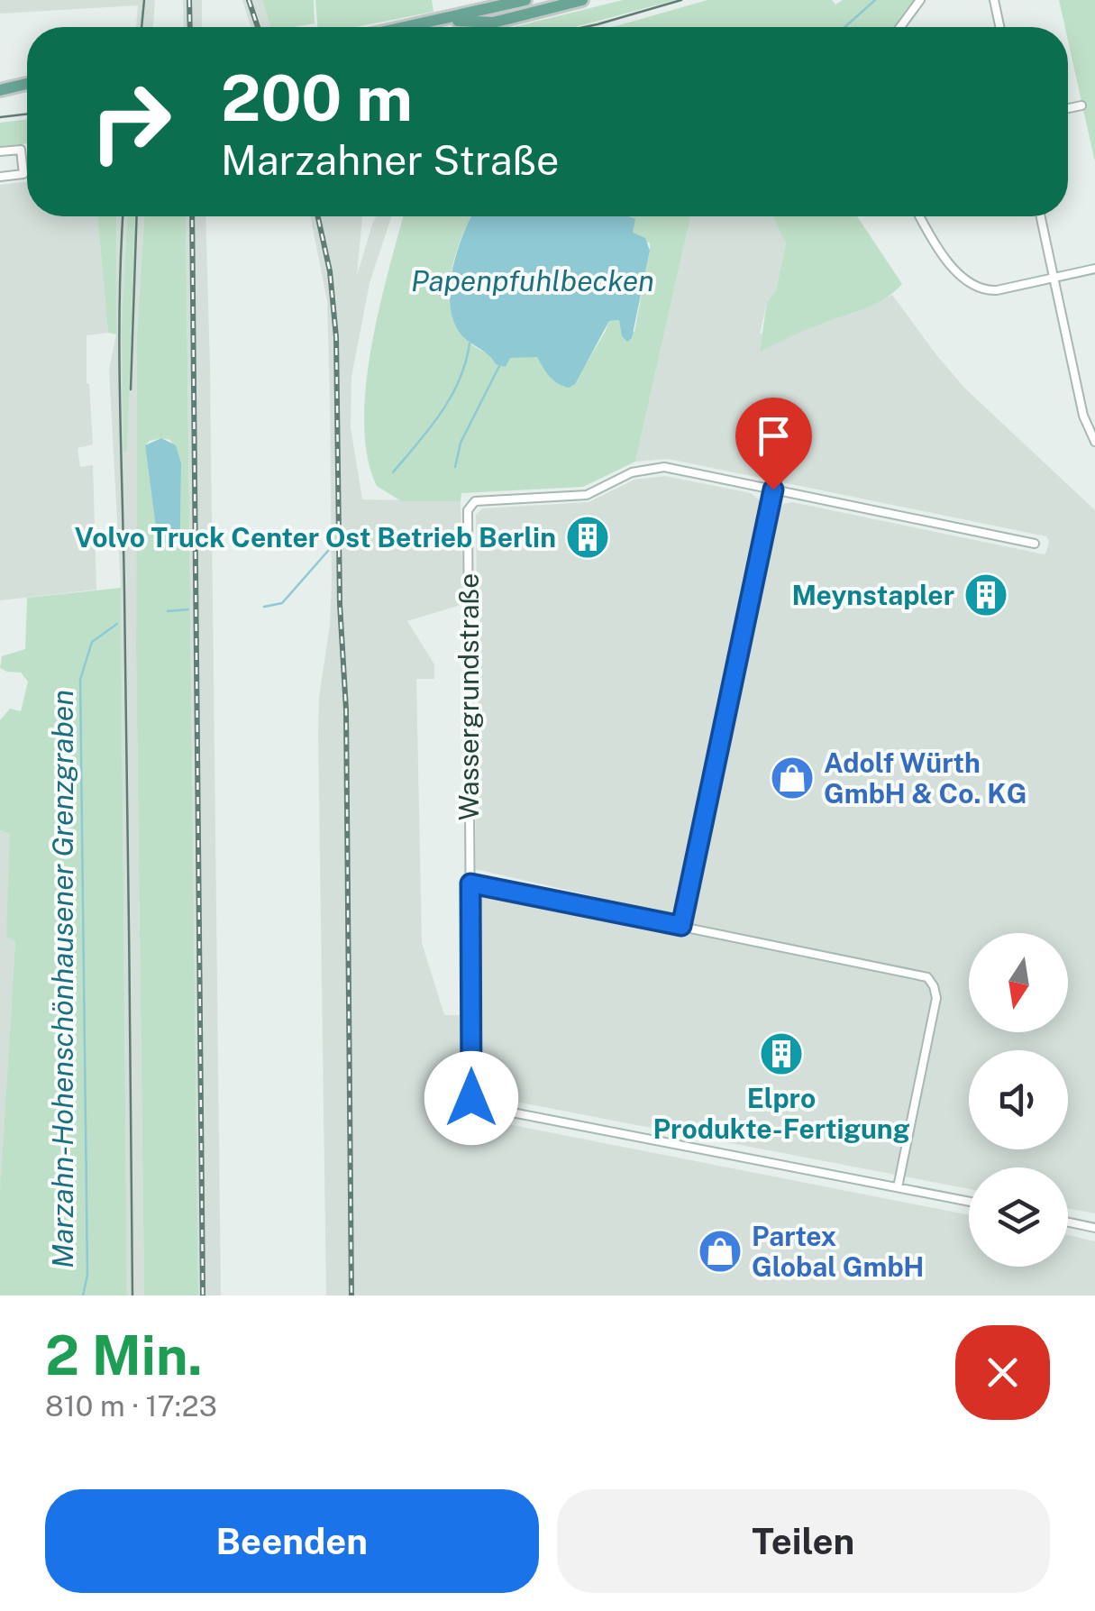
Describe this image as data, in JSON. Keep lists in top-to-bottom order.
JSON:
{
  "streets": {
    "street": ["Wassergrundstraße"]
  },
  "water": ["Papenpfuhlbecken", "Marzahn-Hohenschönhausener Grenzgraben"],
  "places": {
    "building": ["Volvo Truck Center Ost Betrieb Berlin", "Meynstapler", "Elpro Produkte-Fertigung"],
    "shop": ["Adolf Würth GmbH & Co. KG", "Partex Global GmbH"]
  },
  "north": "bottom",
  "page": {
    "turn": ["200 m", "Marzahner Straße"],
    "heading": ["2 Min.", "810 m · 17:23"],
    "buttons": ["Beenden", "Teilen"]
  }
}
